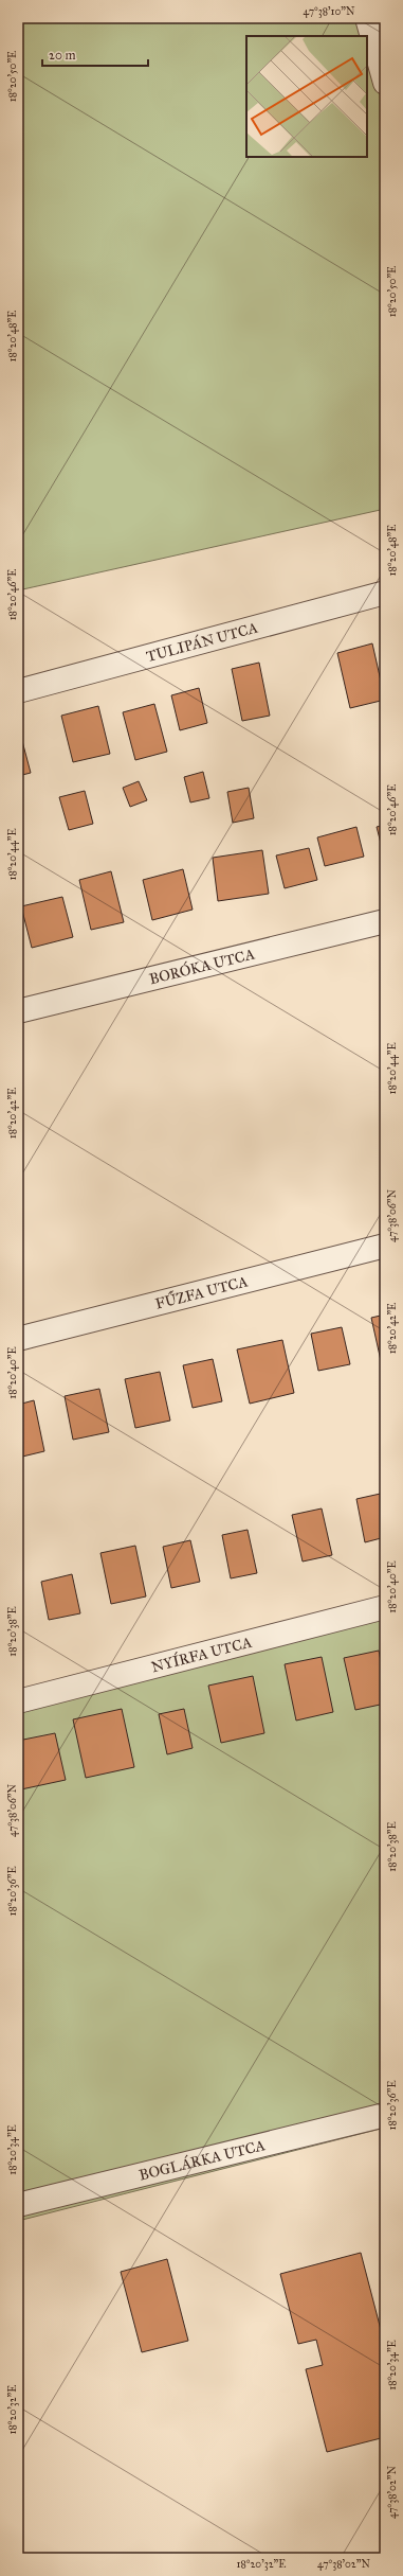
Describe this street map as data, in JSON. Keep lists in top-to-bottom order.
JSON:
{
  "streets": {
    "street": [
      "TULIPÁN UTCA",
      "BORÓKA UTCA",
      "FŰZFA UTCA",
      "NYÍRFA UTCA",
      "BOGLÁRKA UTCA"
    ]
  },
  "scale_bar": "20 m",
  "coordinates": [
    "47°38'10\"N",
    "18°20'50\"E",
    "18°20'48\"E",
    "18°20'46\"E",
    "18°20'44\"E",
    "18°20'42\"E",
    "47°38'06\"N",
    "18°20'40\"E",
    "18°20'38\"E",
    "18°20'36\"E",
    "18°20'34\"E",
    "18°20'32\"E",
    "47°38'02\"N"
  ]
}
